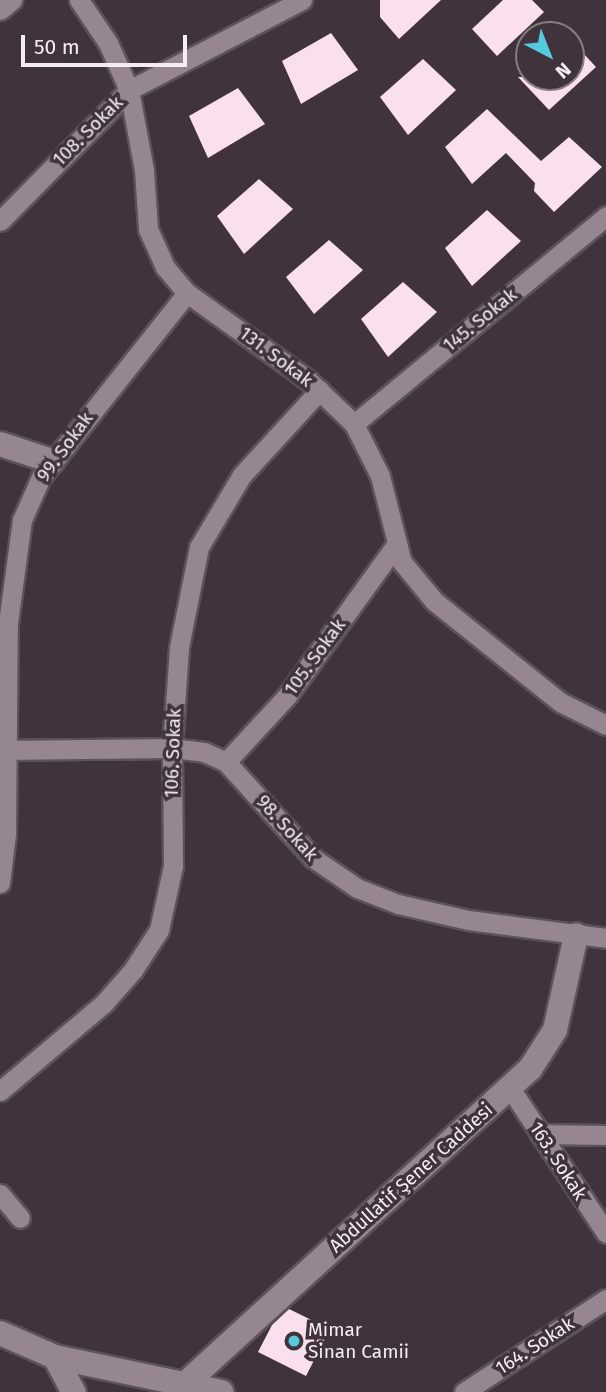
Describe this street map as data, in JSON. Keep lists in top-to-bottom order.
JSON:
{
  "streets": {
    "street": [
      "108. Sokak",
      "145. Sokak",
      "131. Sokak",
      "99. Sokak",
      "105. Sokak",
      "106. Sokak",
      "98. Sokak",
      "163. Sokak",
      "Abdullatif Şener Caddesi",
      "164. Sokak"
    ]
  },
  "crossings": [
    ["108. Sokak", "131. Sokak"],
    ["145. Sokak", "131. Sokak"],
    ["131. Sokak", "99. Sokak"],
    ["131. Sokak", "105. Sokak"],
    ["131. Sokak", "106. Sokak"],
    ["99. Sokak", "98. Sokak"],
    ["105. Sokak", "98. Sokak"],
    ["106. Sokak", "98. Sokak"],
    ["98. Sokak", "Abdullatif Şener Caddesi"],
    ["163. Sokak", "Abdullatif Şener Caddesi"]
  ],
  "places": ["Mimar Sinan Camii"],
  "scale_bar": "50 m",
  "north": "bottom right"
}
